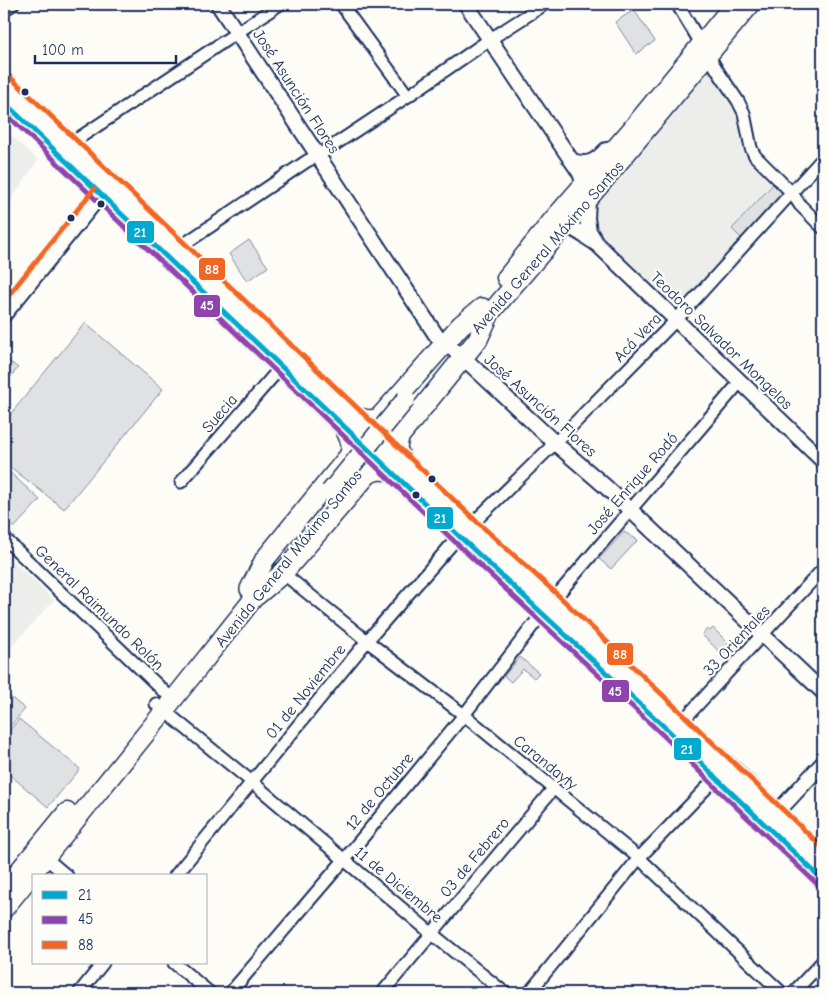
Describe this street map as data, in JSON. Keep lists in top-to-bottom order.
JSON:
{
  "streets": {
    "main road": ["Avenida General Máximo Santos"],
    "street": [
      "José Asunción Flores",
      "Acá Vera",
      "Teodoro Salvador Mongelos",
      "Suecia",
      "José Enrique Rodó",
      "General Raimundo Rolón",
      "33 Orientales",
      "01 de Noviembre",
      "Carandayty",
      "12 de Octubre",
      "03 de Febrero",
      "11 de Diciembre"
    ]
  },
  "crossings": [
    ["José Asunción Flores", "Avenida General Máximo Santos"],
    ["José Asunción Flores", "Acá Vera"],
    ["José Asunción Flores", "José Enrique Rodó"],
    ["José Asunción Flores", "33 Orientales"],
    ["Avenida General Máximo Santos", "Teodoro Salvador Mongelos"],
    ["Avenida General Máximo Santos", "General Raimundo Rolón"],
    ["Avenida General Máximo Santos", "Carandayty"],
    ["Avenida General Máximo Santos", "11 de Diciembre"],
    ["Acá Vera", "Teodoro Salvador Mongelos"],
    ["Acá Vera", "01 de Noviembre"],
    ["Teodoro Salvador Mongelos", "José Enrique Rodó"],
    ["José Enrique Rodó", "12 de Octubre"],
    ["General Raimundo Rolón", "11 de Diciembre"],
    ["01 de Noviembre", "Carandayty"],
    ["01 de Noviembre", "11 de Diciembre"],
    ["Carandayty", "12 de Octubre"],
    ["Carandayty", "03 de Febrero"],
    ["12 de Octubre", "11 de Diciembre"],
    ["03 de Febrero", "11 de Diciembre"]
  ],
  "lines": ["transit line 88", "transit line 21", "transit line 45"],
  "legend": ["21", "45", "88"],
  "scale_bar": "100 m"
}
